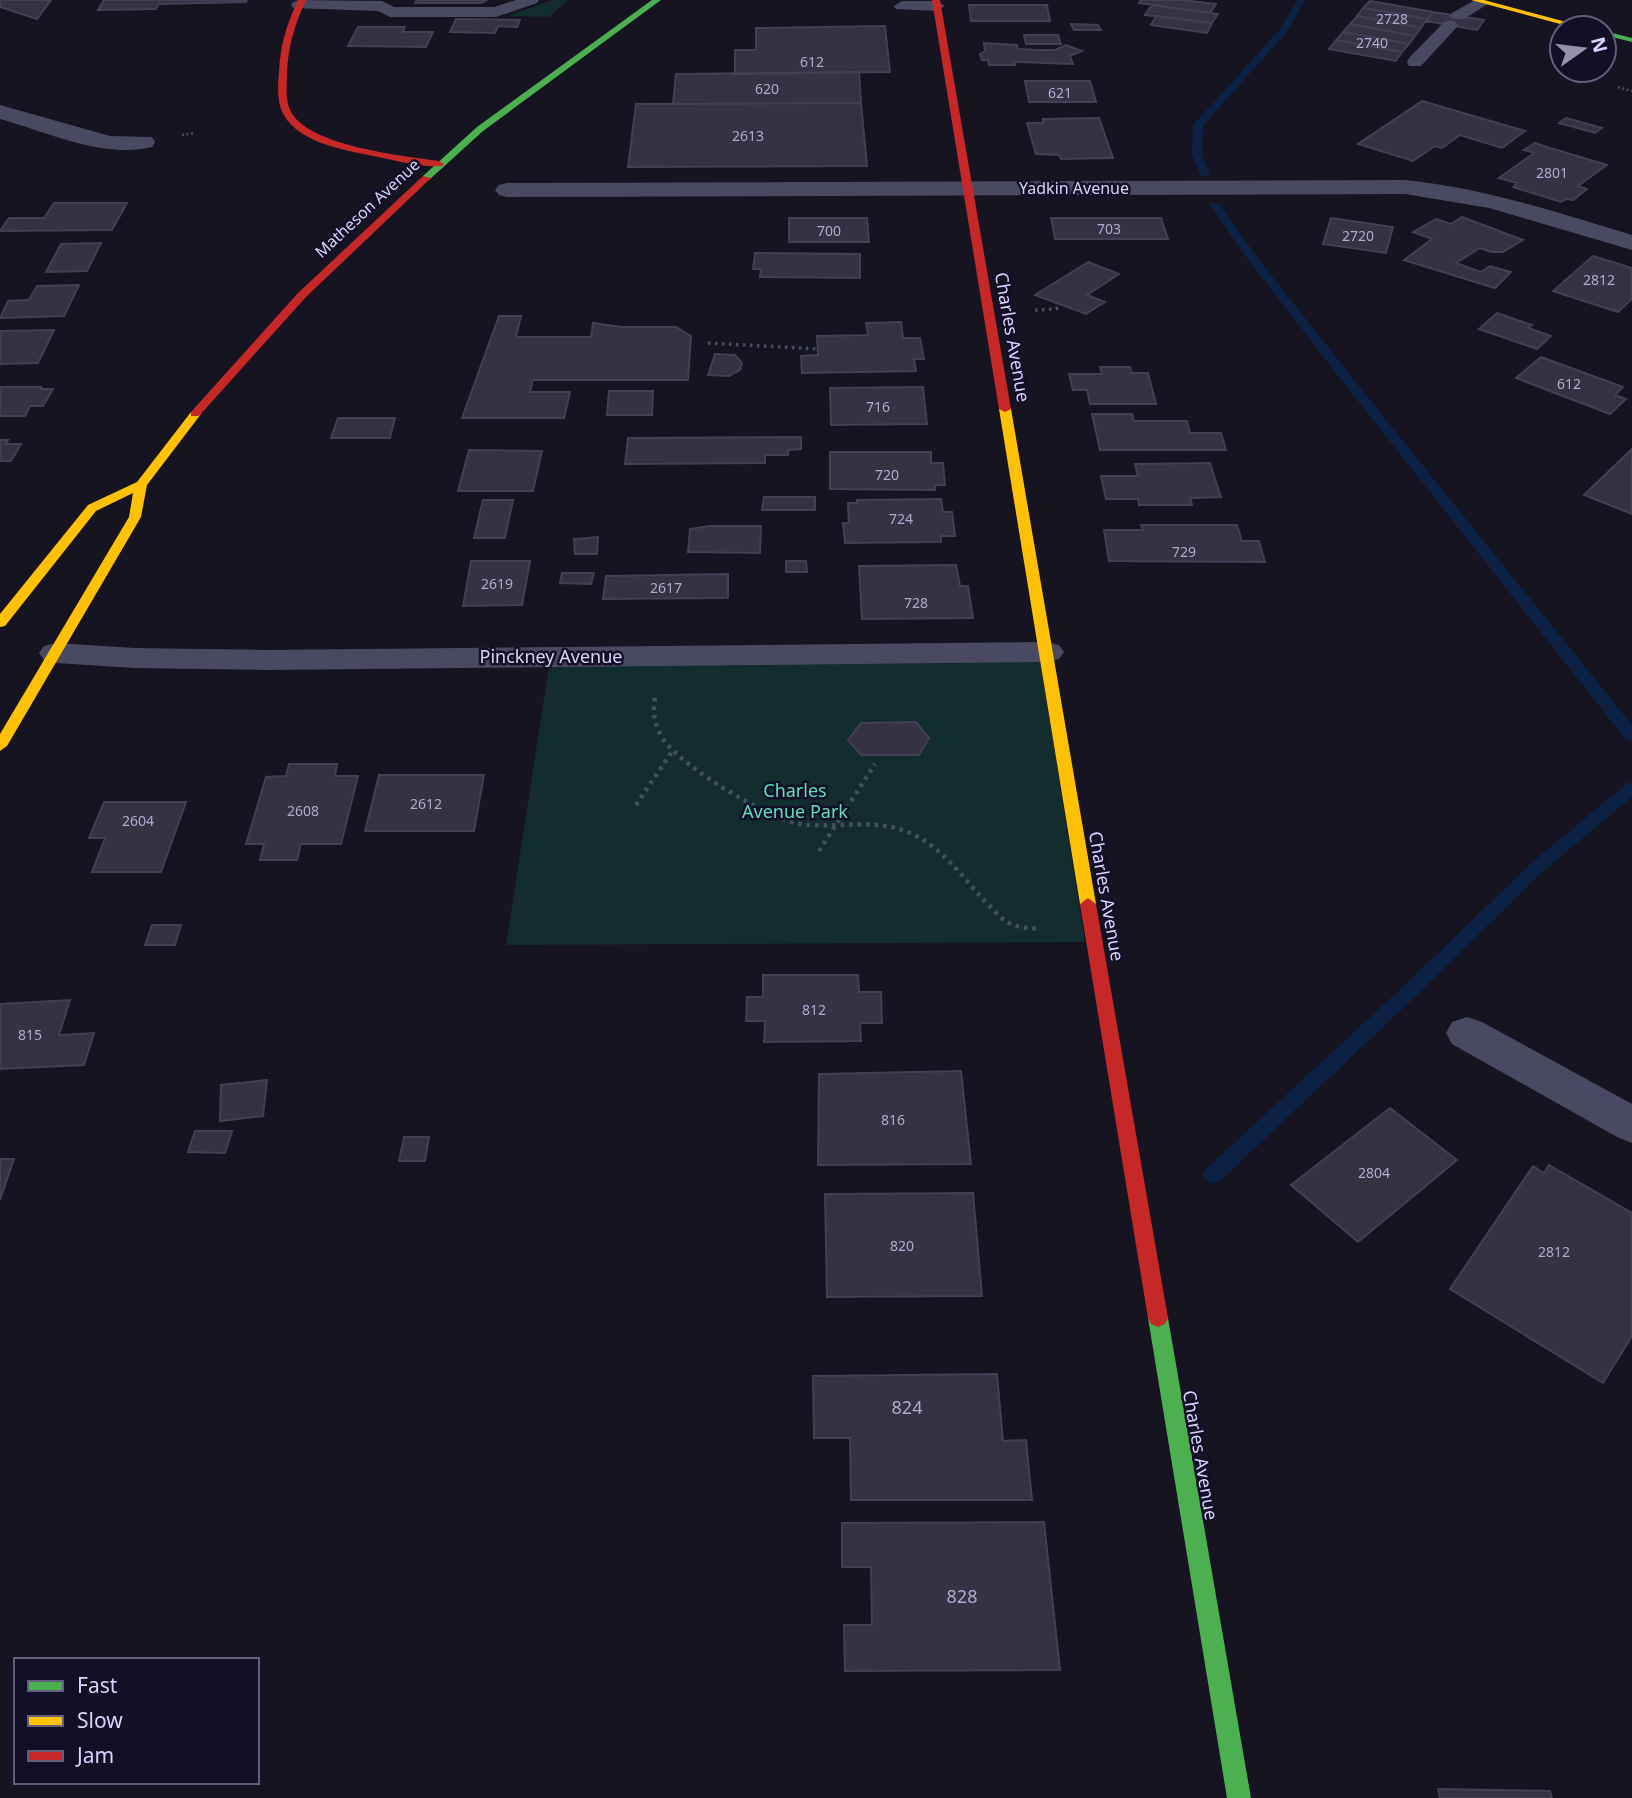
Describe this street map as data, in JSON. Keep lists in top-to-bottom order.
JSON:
{
  "streets": {
    "street": [
      "Yadkin Avenue",
      "Matheson Avenue",
      "Charles Avenue",
      "Pinckney Avenue"
    ]
  },
  "crossings": [
    ["Yadkin Avenue", "Charles Avenue"],
    ["Matheson Avenue", "Pinckney Avenue"],
    ["Charles Avenue", "Pinckney Avenue"]
  ],
  "parks": ["Charles Avenue Park"],
  "house_numbers": [
    "2728",
    "2740",
    "612",
    "620",
    "621",
    "2613",
    "2801",
    "703",
    "700",
    "2720",
    "2812",
    "612",
    "716",
    "720",
    "724",
    "729",
    "2619",
    "2617",
    "728",
    "2612",
    "2608",
    "2604",
    "812",
    "815",
    "816",
    "2804",
    "820",
    "2812",
    "824",
    "828"
  ],
  "legend": ["Fast", "Slow", "Jam"],
  "north": "right"
}
